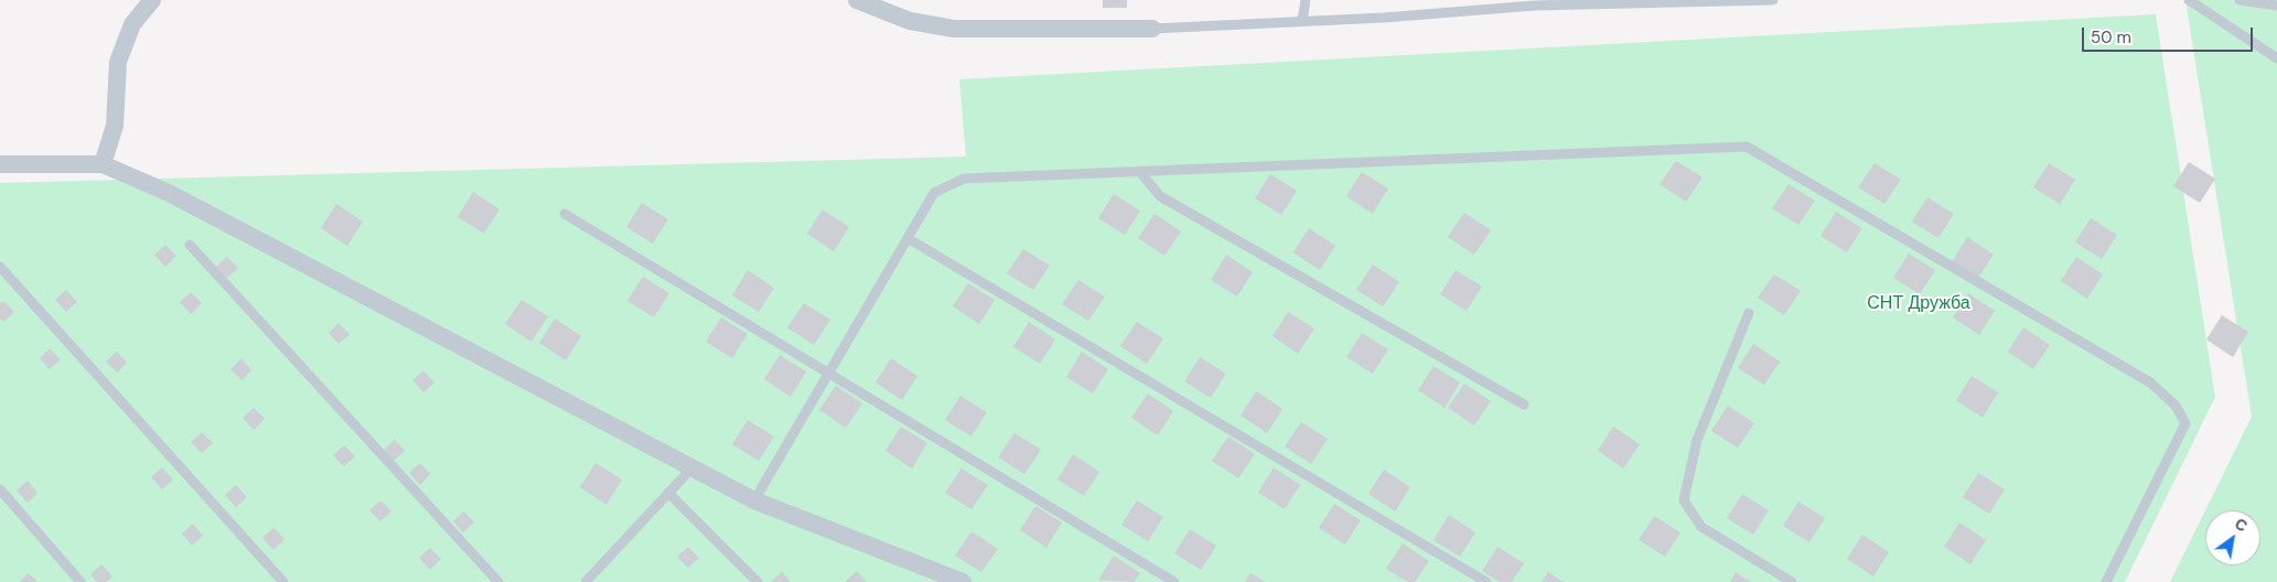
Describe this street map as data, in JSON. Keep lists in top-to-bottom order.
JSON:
{
  "parks": ["СНТ Дружба"],
  "scale_bar": "50 m",
  "north": "top right"
}
